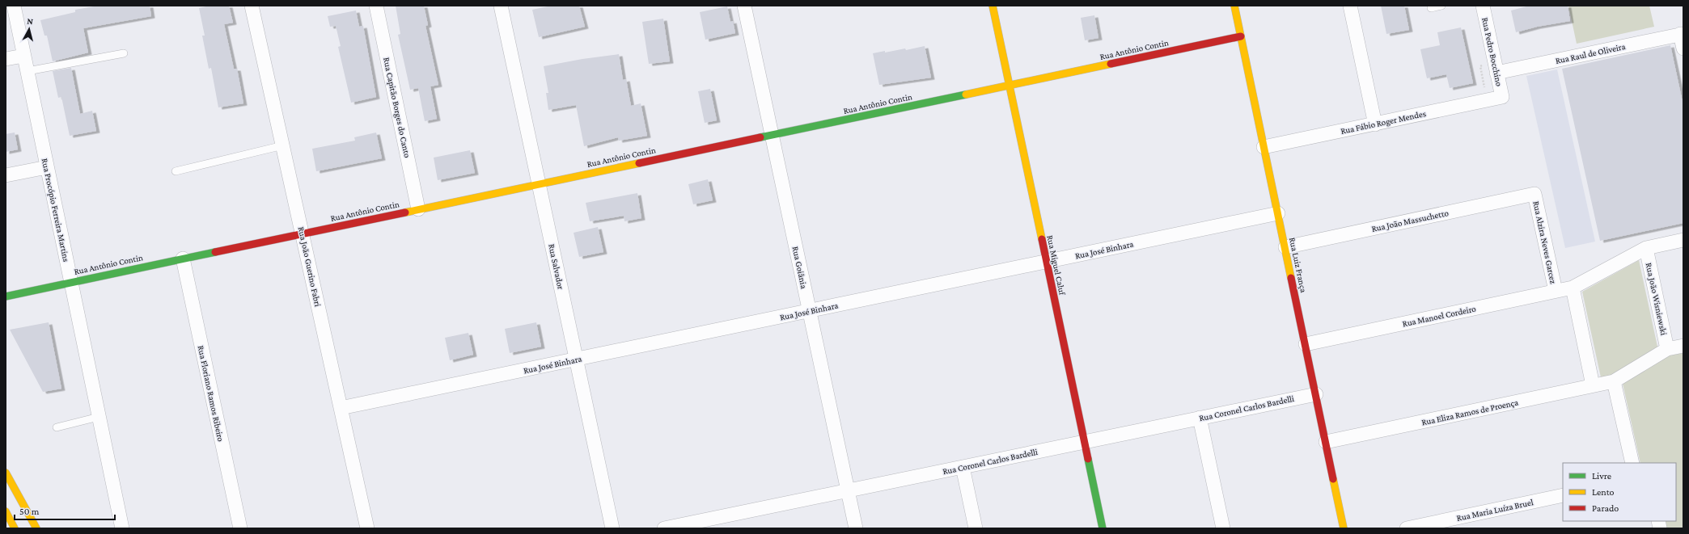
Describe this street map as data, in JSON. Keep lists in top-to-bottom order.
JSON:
{
  "streets": {
    "main road": ["Rua Antônio Contin", "Rua Miguel Caluf", "Rua Luiz França"],
    "street": [
      "Rua Pedro Bocchino",
      "Rua Raul de Oliveira",
      "Rua Capitão Borges do Canto",
      "Rua Fábio Roger Mendes",
      "Rua Procópio Ferreira Martins",
      "Rua João Massuchetto",
      "Rua Alzira Neves Garcez",
      "Rua José Binhara",
      "Rua João Guerino Fabri",
      "Rua Salvador",
      "Rua Goiânia",
      "Rua João Wisniewski",
      "Rua Manoel Cordeiro",
      "Rua Floriano Ramos Ribeiro",
      "Rua Coronel Carlos Bardelli",
      "Rua Eliza Ramos de Proença",
      "Rua Maria Luíza Bruel"
    ]
  },
  "crossings": [
    ["Rua Antônio Contin", "Rua Capitão Borges do Canto"],
    ["Rua Antônio Contin", "Rua Procópio Ferreira Martins"],
    ["Rua Antônio Contin", "Rua Miguel Caluf"],
    ["Rua Antônio Contin", "Rua Luiz França"],
    ["Rua Antônio Contin", "Rua João Guerino Fabri"],
    ["Rua Antônio Contin", "Rua Salvador"],
    ["Rua Antônio Contin", "Rua Goiânia"],
    ["Rua Antônio Contin", "Rua Floriano Ramos Ribeiro"],
    ["Rua Pedro Bocchino", "Rua Raul de Oliveira"],
    ["Rua Pedro Bocchino", "Rua Fábio Roger Mendes"],
    ["Rua Fábio Roger Mendes", "Rua Luiz França"],
    ["Rua João Massuchetto", "Rua Alzira Neves Garcez"],
    ["Rua João Massuchetto", "Rua Luiz França"],
    ["Rua Alzira Neves Garcez", "Rua Manoel Cordeiro"],
    ["Rua José Binhara", "Rua Miguel Caluf"],
    ["Rua José Binhara", "Rua Luiz França"],
    ["Rua José Binhara", "Rua João Guerino Fabri"],
    ["Rua José Binhara", "Rua Salvador"],
    ["Rua José Binhara", "Rua Goiânia"],
    ["Rua Miguel Caluf", "Rua Coronel Carlos Bardelli"],
    ["Rua Luiz França", "Rua Manoel Cordeiro"],
    ["Rua Luiz França", "Rua Coronel Carlos Bardelli"],
    ["Rua Luiz França", "Rua Eliza Ramos de Proença"],
    ["Rua Goiânia", "Rua Coronel Carlos Bardelli"],
    ["Rua João Wisniewski", "Rua Manoel Cordeiro"]
  ],
  "legend": ["Livre", "Lento", "Parado"],
  "scale_bar": "50 m",
  "north": "top"
}
